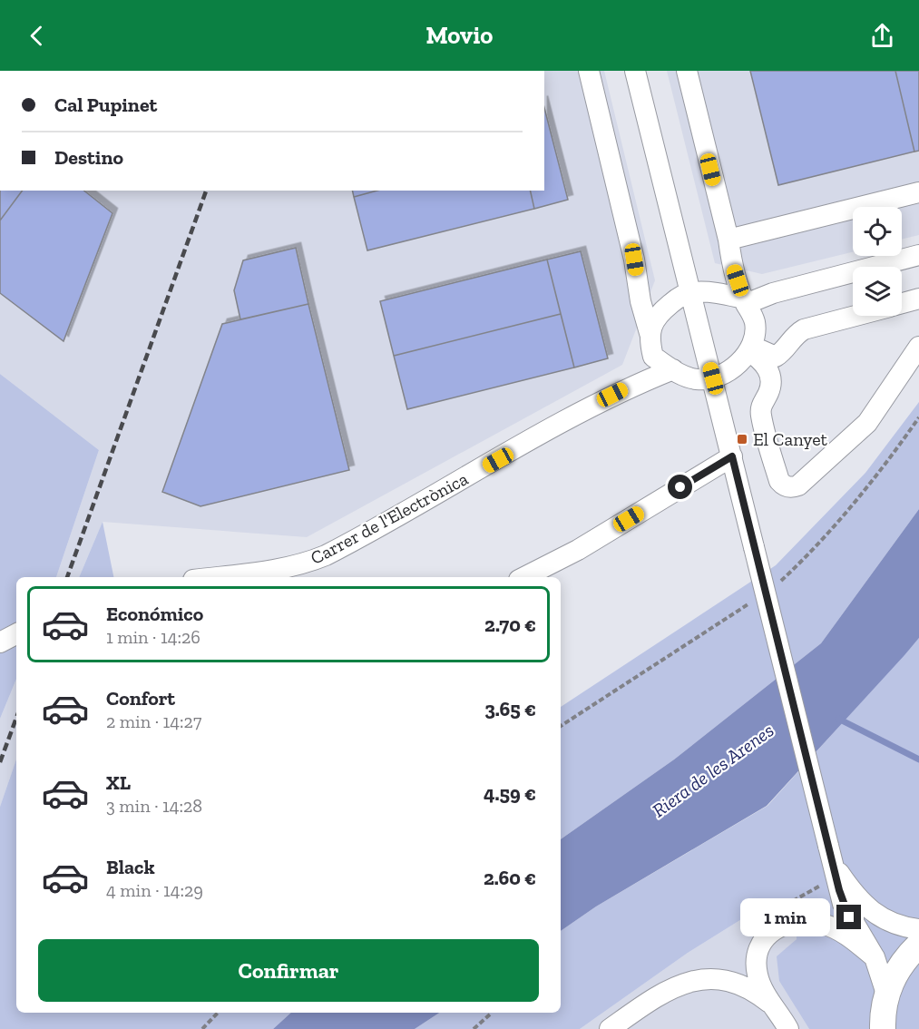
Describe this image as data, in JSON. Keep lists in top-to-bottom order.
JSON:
{
  "streets": {
    "street": ["Carrer de l'Electrònica"]
  },
  "water": ["Riera de les Arenes"],
  "places": {
    "transit": ["El Canyet"]
  },
  "page": {
    "header": "Movio",
    "banner": ["Cal Pupinet", "Destino"],
    "list": [
      {
        "name": "Económico",
        "note": "1 min · 14:26",
        "value": "2.70 €"
      },
      {
        "name": "Confort",
        "note": "2 min · 14:27",
        "value": "3.65 €"
      },
      {
        "name": "XL",
        "note": "3 min · 14:28",
        "value": "4.59 €"
      },
      {
        "name": "Black",
        "note": "4 min · 14:29",
        "value": "2.60 €"
      }
    ],
    "bubble": "1 min",
    "buttons": "Confirmar"
  }
}
